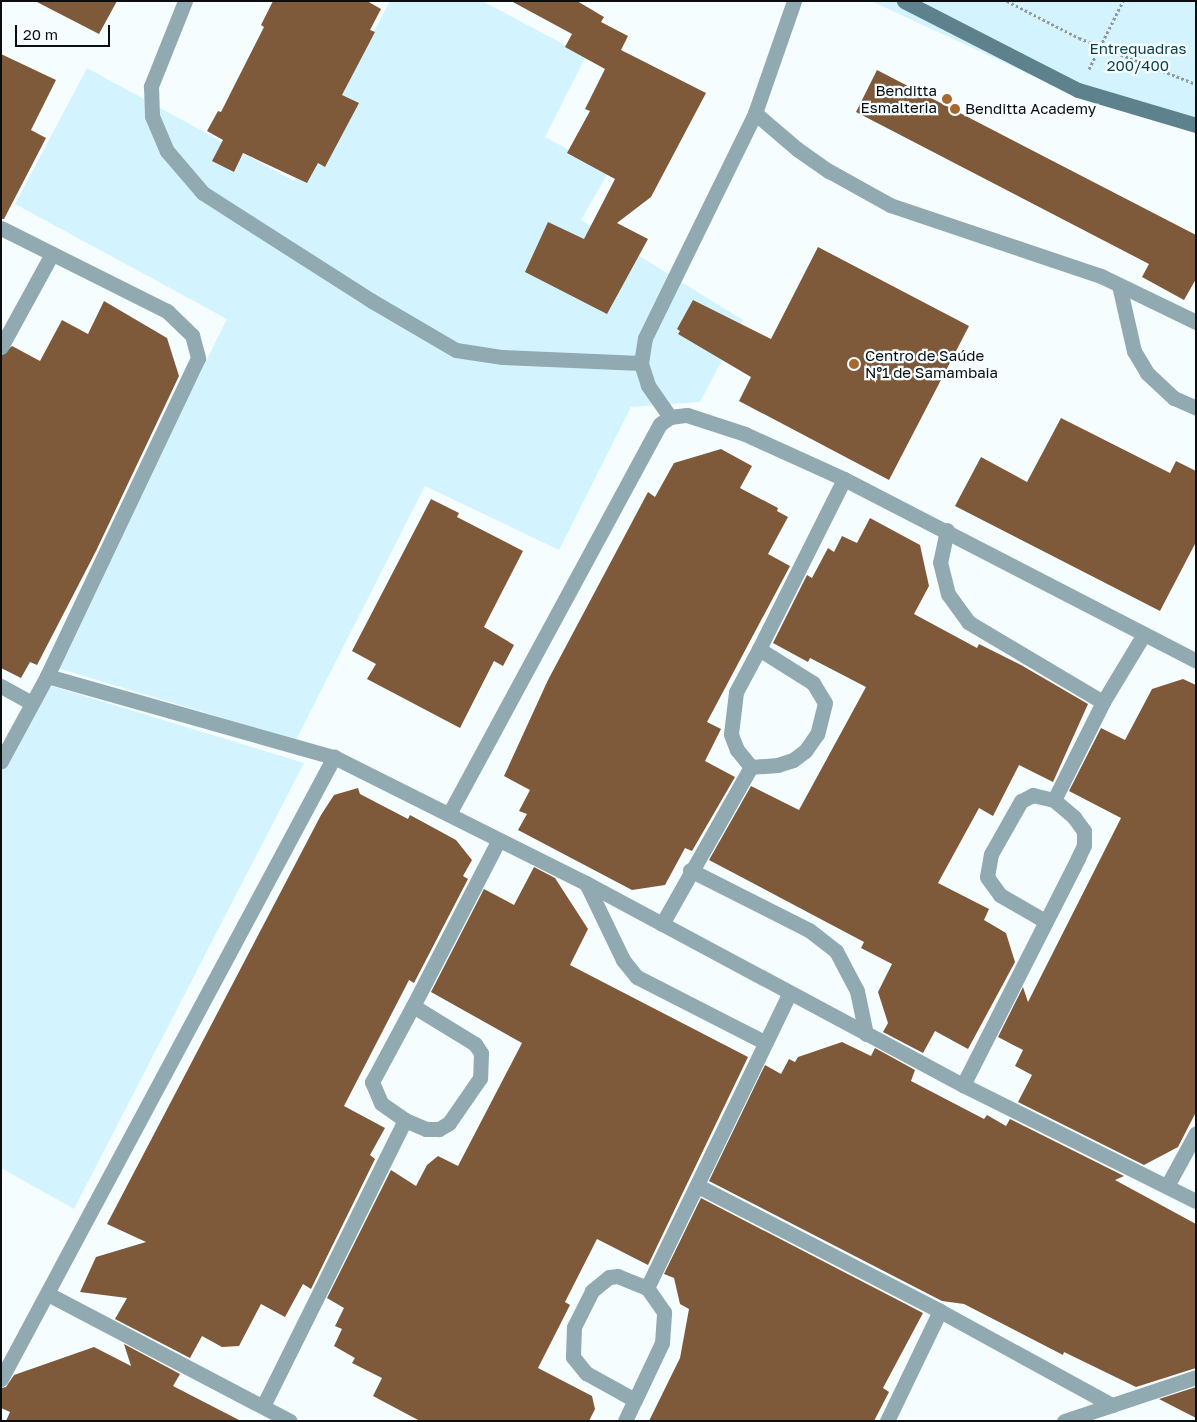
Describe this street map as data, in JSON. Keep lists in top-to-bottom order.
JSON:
{
  "parks": ["Entrequadras 200/400"],
  "places": ["Benditta Esmalteria", "Benditta Academy", "Centro de Saúde Nº1 de Samambaia"],
  "scale_bar": "20 m"
}
